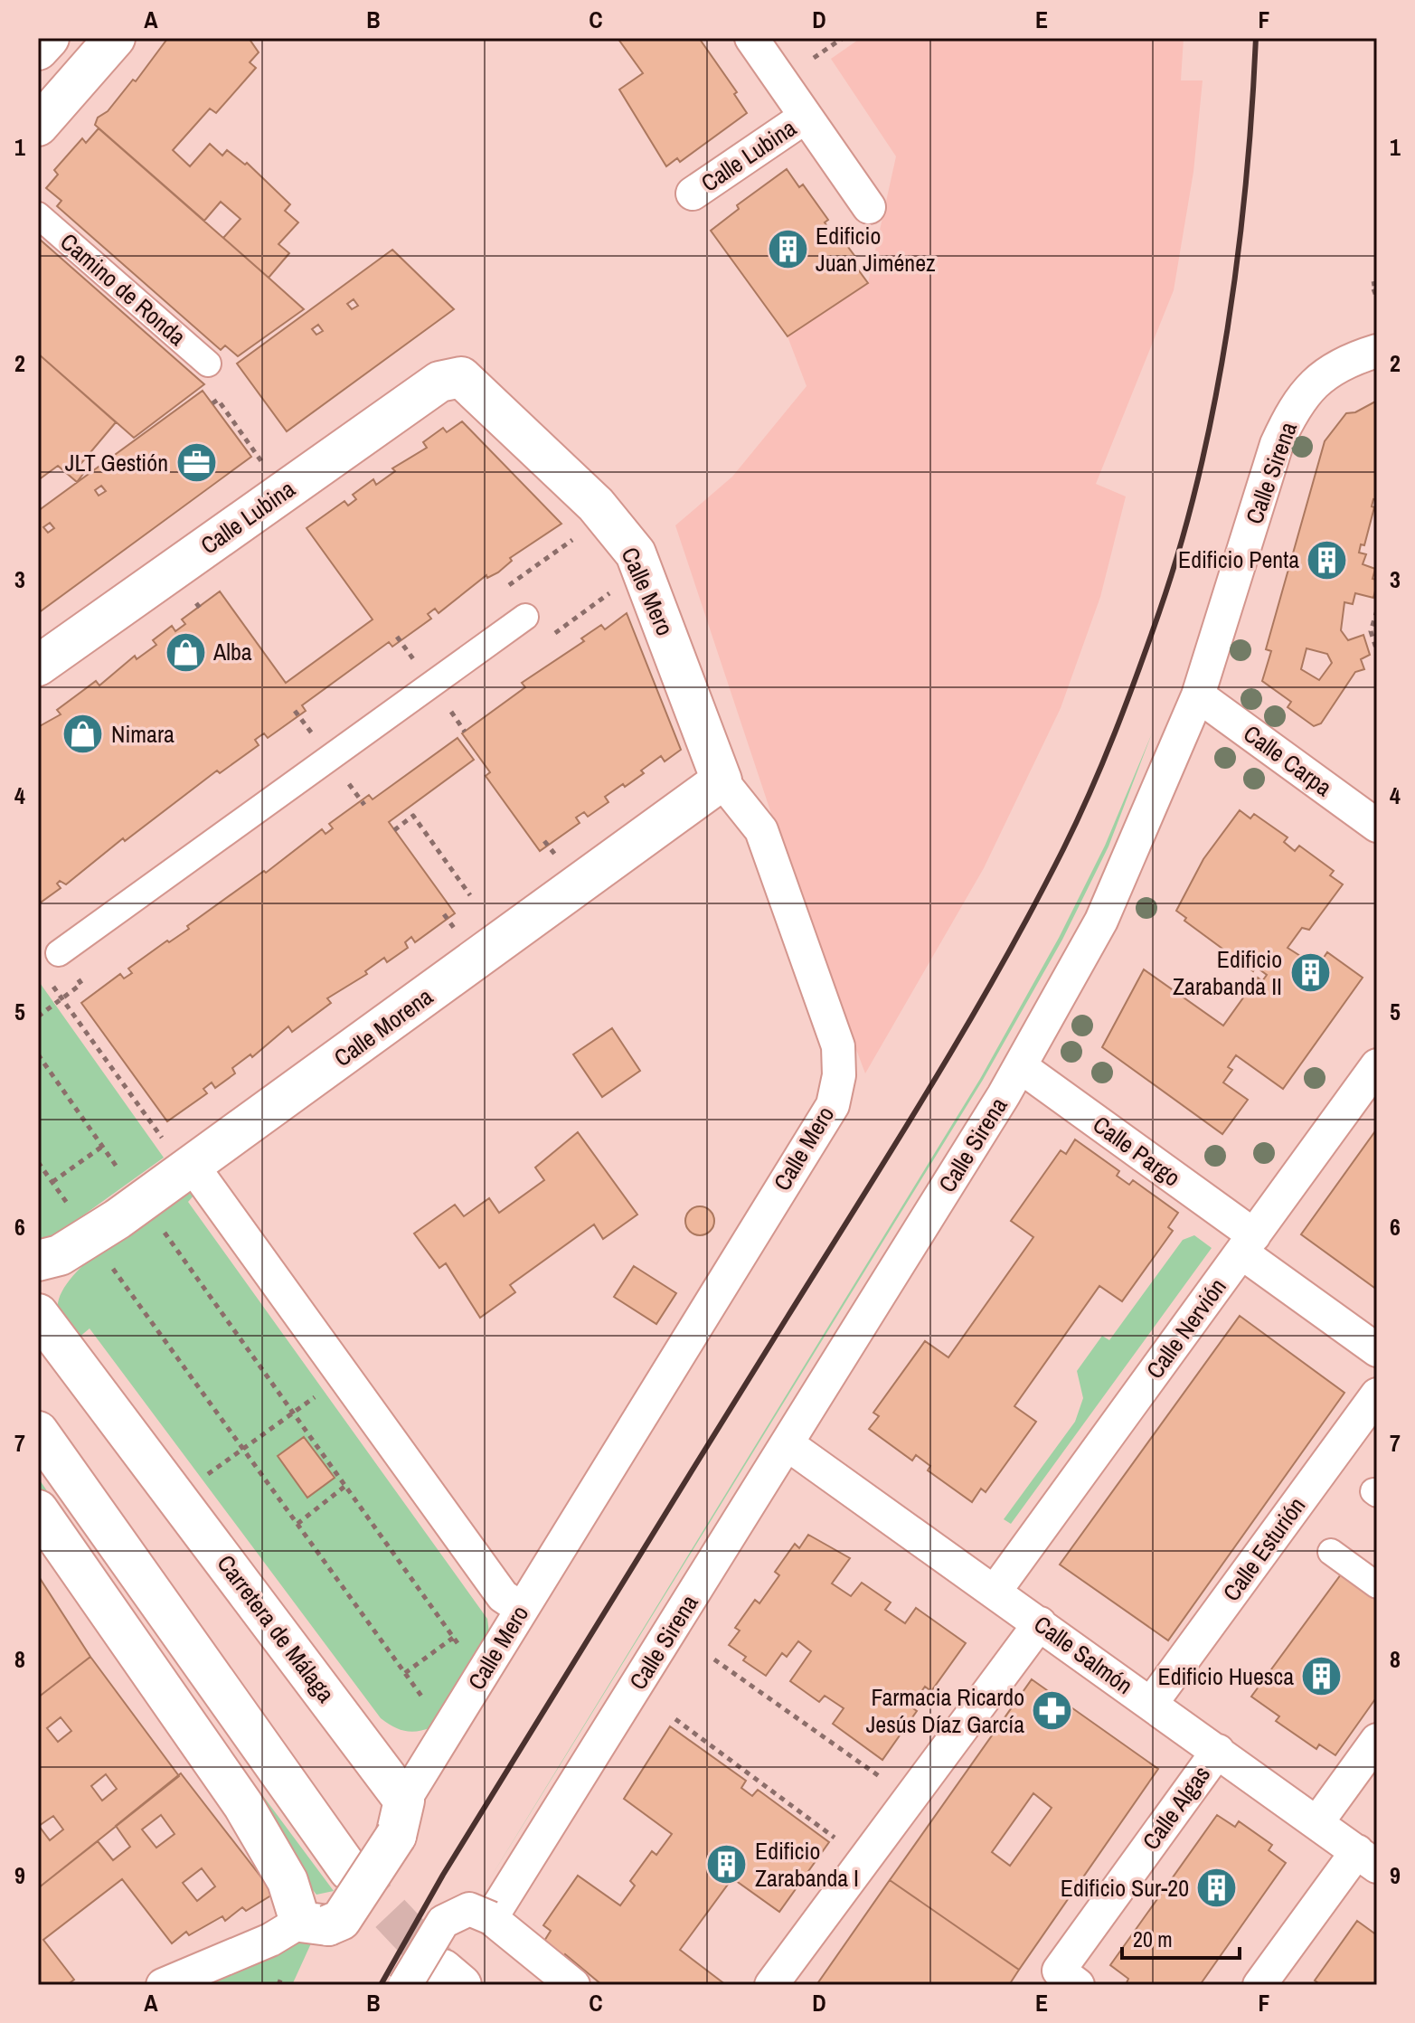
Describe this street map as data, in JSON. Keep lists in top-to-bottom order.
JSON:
{
  "streets": {
    "street": [
      "Calle Lubina",
      "Camino de Ronda",
      "Calle Sirena",
      "Calle Mero",
      "Calle Carpa",
      "Calle Morena",
      "Calle Pargo",
      "Calle Nervión",
      "Calle Esturión",
      "Carretera de Málaga",
      "Calle Salmón",
      "Calle Algas"
    ]
  },
  "crossings": [
    ["Calle Lubina", "Calle Mero"],
    ["Calle Sirena", "Calle Carpa"],
    ["Calle Sirena", "Calle Pargo"],
    ["Calle Sirena", "Calle Salmón"],
    ["Calle Mero", "Calle Morena"],
    ["Calle Mero", "Carretera de Málaga"],
    ["Calle Pargo", "Calle Nervión"],
    ["Calle Nervión", "Calle Salmón"],
    ["Calle Esturión", "Calle Salmón"],
    ["Calle Salmón", "Calle Algas"]
  ],
  "places": {
    "building": [
      "Edificio Juan Jiménez",
      "Edificio Penta",
      "Edificio Zarabanda II",
      "Edificio Huesca",
      "Edificio Zarabanda I",
      "Edificio Sur-20"
    ],
    "office": ["JLT Gestión"],
    "shop": ["Alba", "Nimara"],
    "pharmacy": ["Farmacia Ricardo Jesús Díaz García"]
  },
  "scale_bar": "20 m",
  "grid": {
    "columns": [
      "A",
      "B",
      "C",
      "D",
      "E",
      "F"
    ],
    "rows": [
      "1",
      "2",
      "3",
      "4",
      "5",
      "6",
      "7",
      "8",
      "9"
    ]
  }
}
